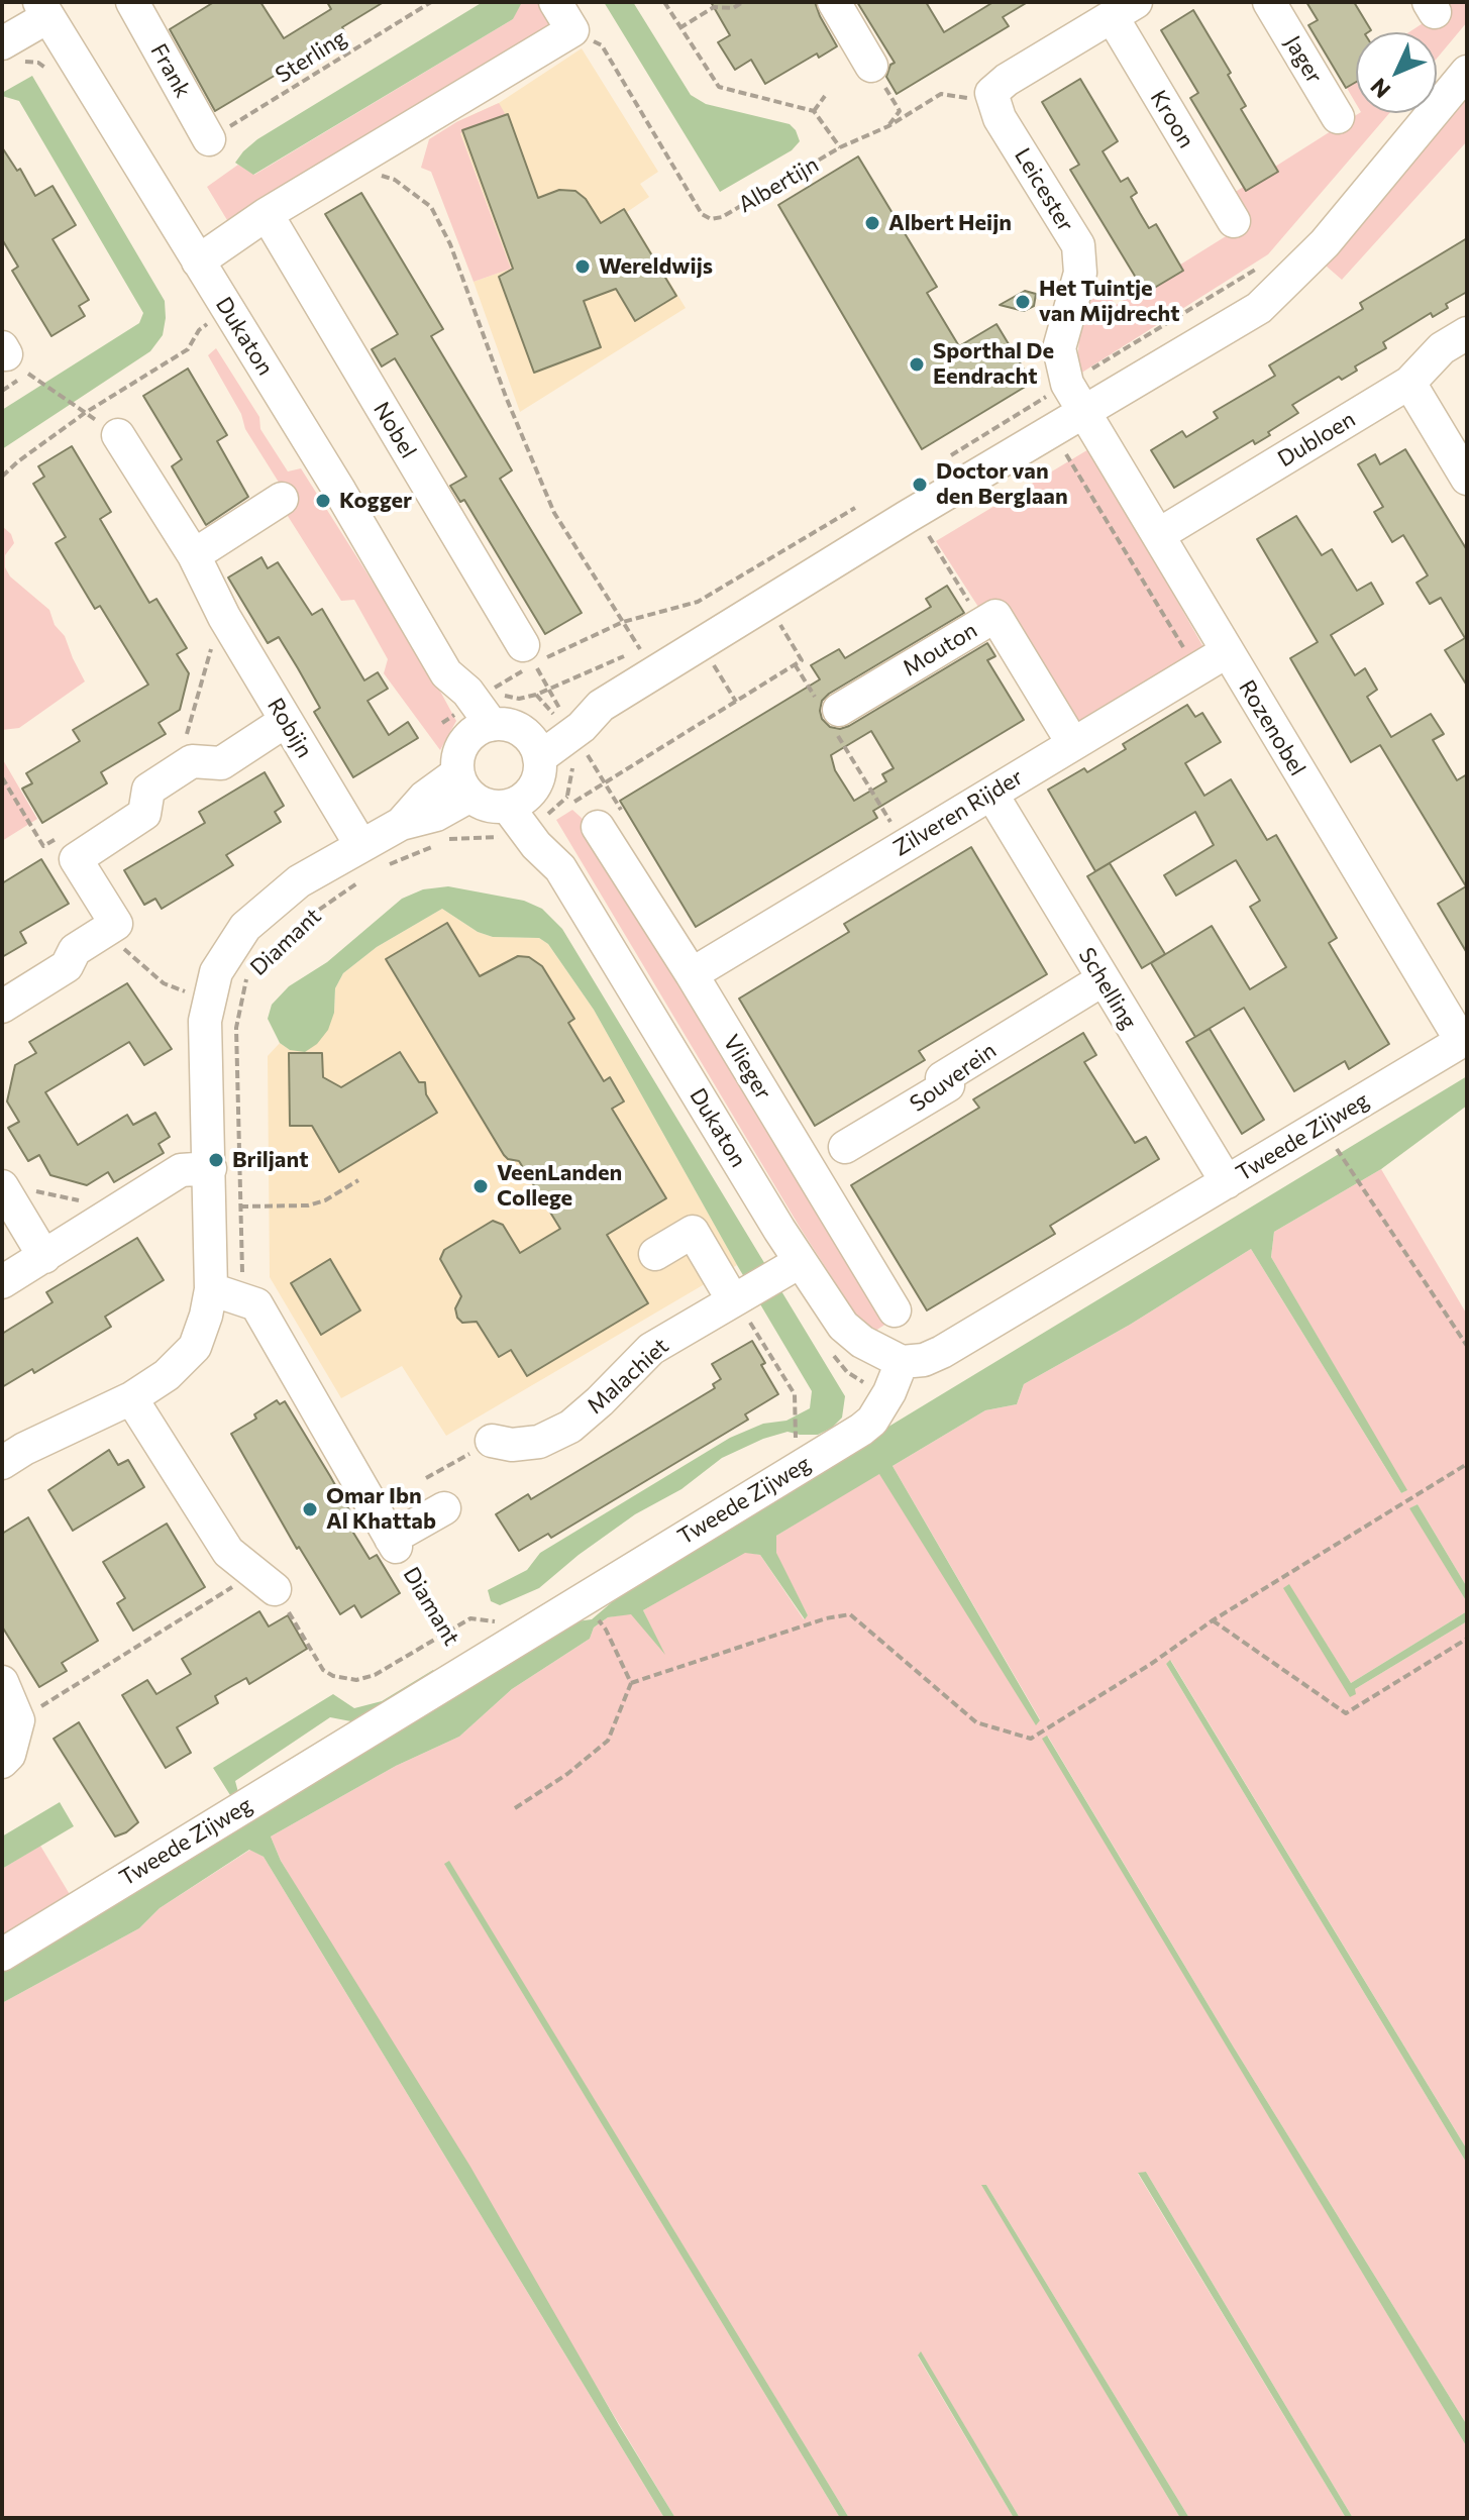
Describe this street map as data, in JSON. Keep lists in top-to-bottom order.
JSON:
{
  "streets": {
    "street": [
      "Jager",
      "Frank",
      "Kroon",
      "Leicester",
      "Dukaton",
      "Nobel",
      "Dubloen",
      "Mouton",
      "Robijn",
      "Rozenobel",
      "Zilveren Rijder",
      "Diamant",
      "Schelling",
      "Vlieger",
      "Souverein",
      "Tweede Zijweg",
      "Malachiet"
    ],
    "path": ["Sterling", "Albertijn"]
  },
  "crossings": [
    ["Sterling", "Frank"],
    ["Albertijn", "Leicester"],
    ["Dukaton", "Diamant"],
    ["Dukaton", "Tweede Zijweg"],
    ["Dukaton", "Malachiet"],
    ["Dubloen", "Rozenobel"],
    ["Mouton", "Zilveren Rijder"],
    ["Robijn", "Diamant"],
    ["Rozenobel", "Zilveren Rijder"],
    ["Rozenobel", "Tweede Zijweg"],
    ["Zilveren Rijder", "Schelling"],
    ["Zilveren Rijder", "Vlieger"],
    ["Diamant", "Tweede Zijweg"],
    ["Schelling", "Souverein"],
    ["Schelling", "Tweede Zijweg"],
    ["Vlieger", "Souverein"]
  ],
  "places": [
    "Albert Heijn",
    "Wereldwijs",
    "Het Tuintje van Mijdrecht",
    "Sporthal De Eendracht",
    "Doctor van den Berglaan",
    "Kogger",
    "Briljant",
    "VeenLanden College",
    "Omar Ibn Al Khattab"
  ],
  "north": "bottom left"
}
